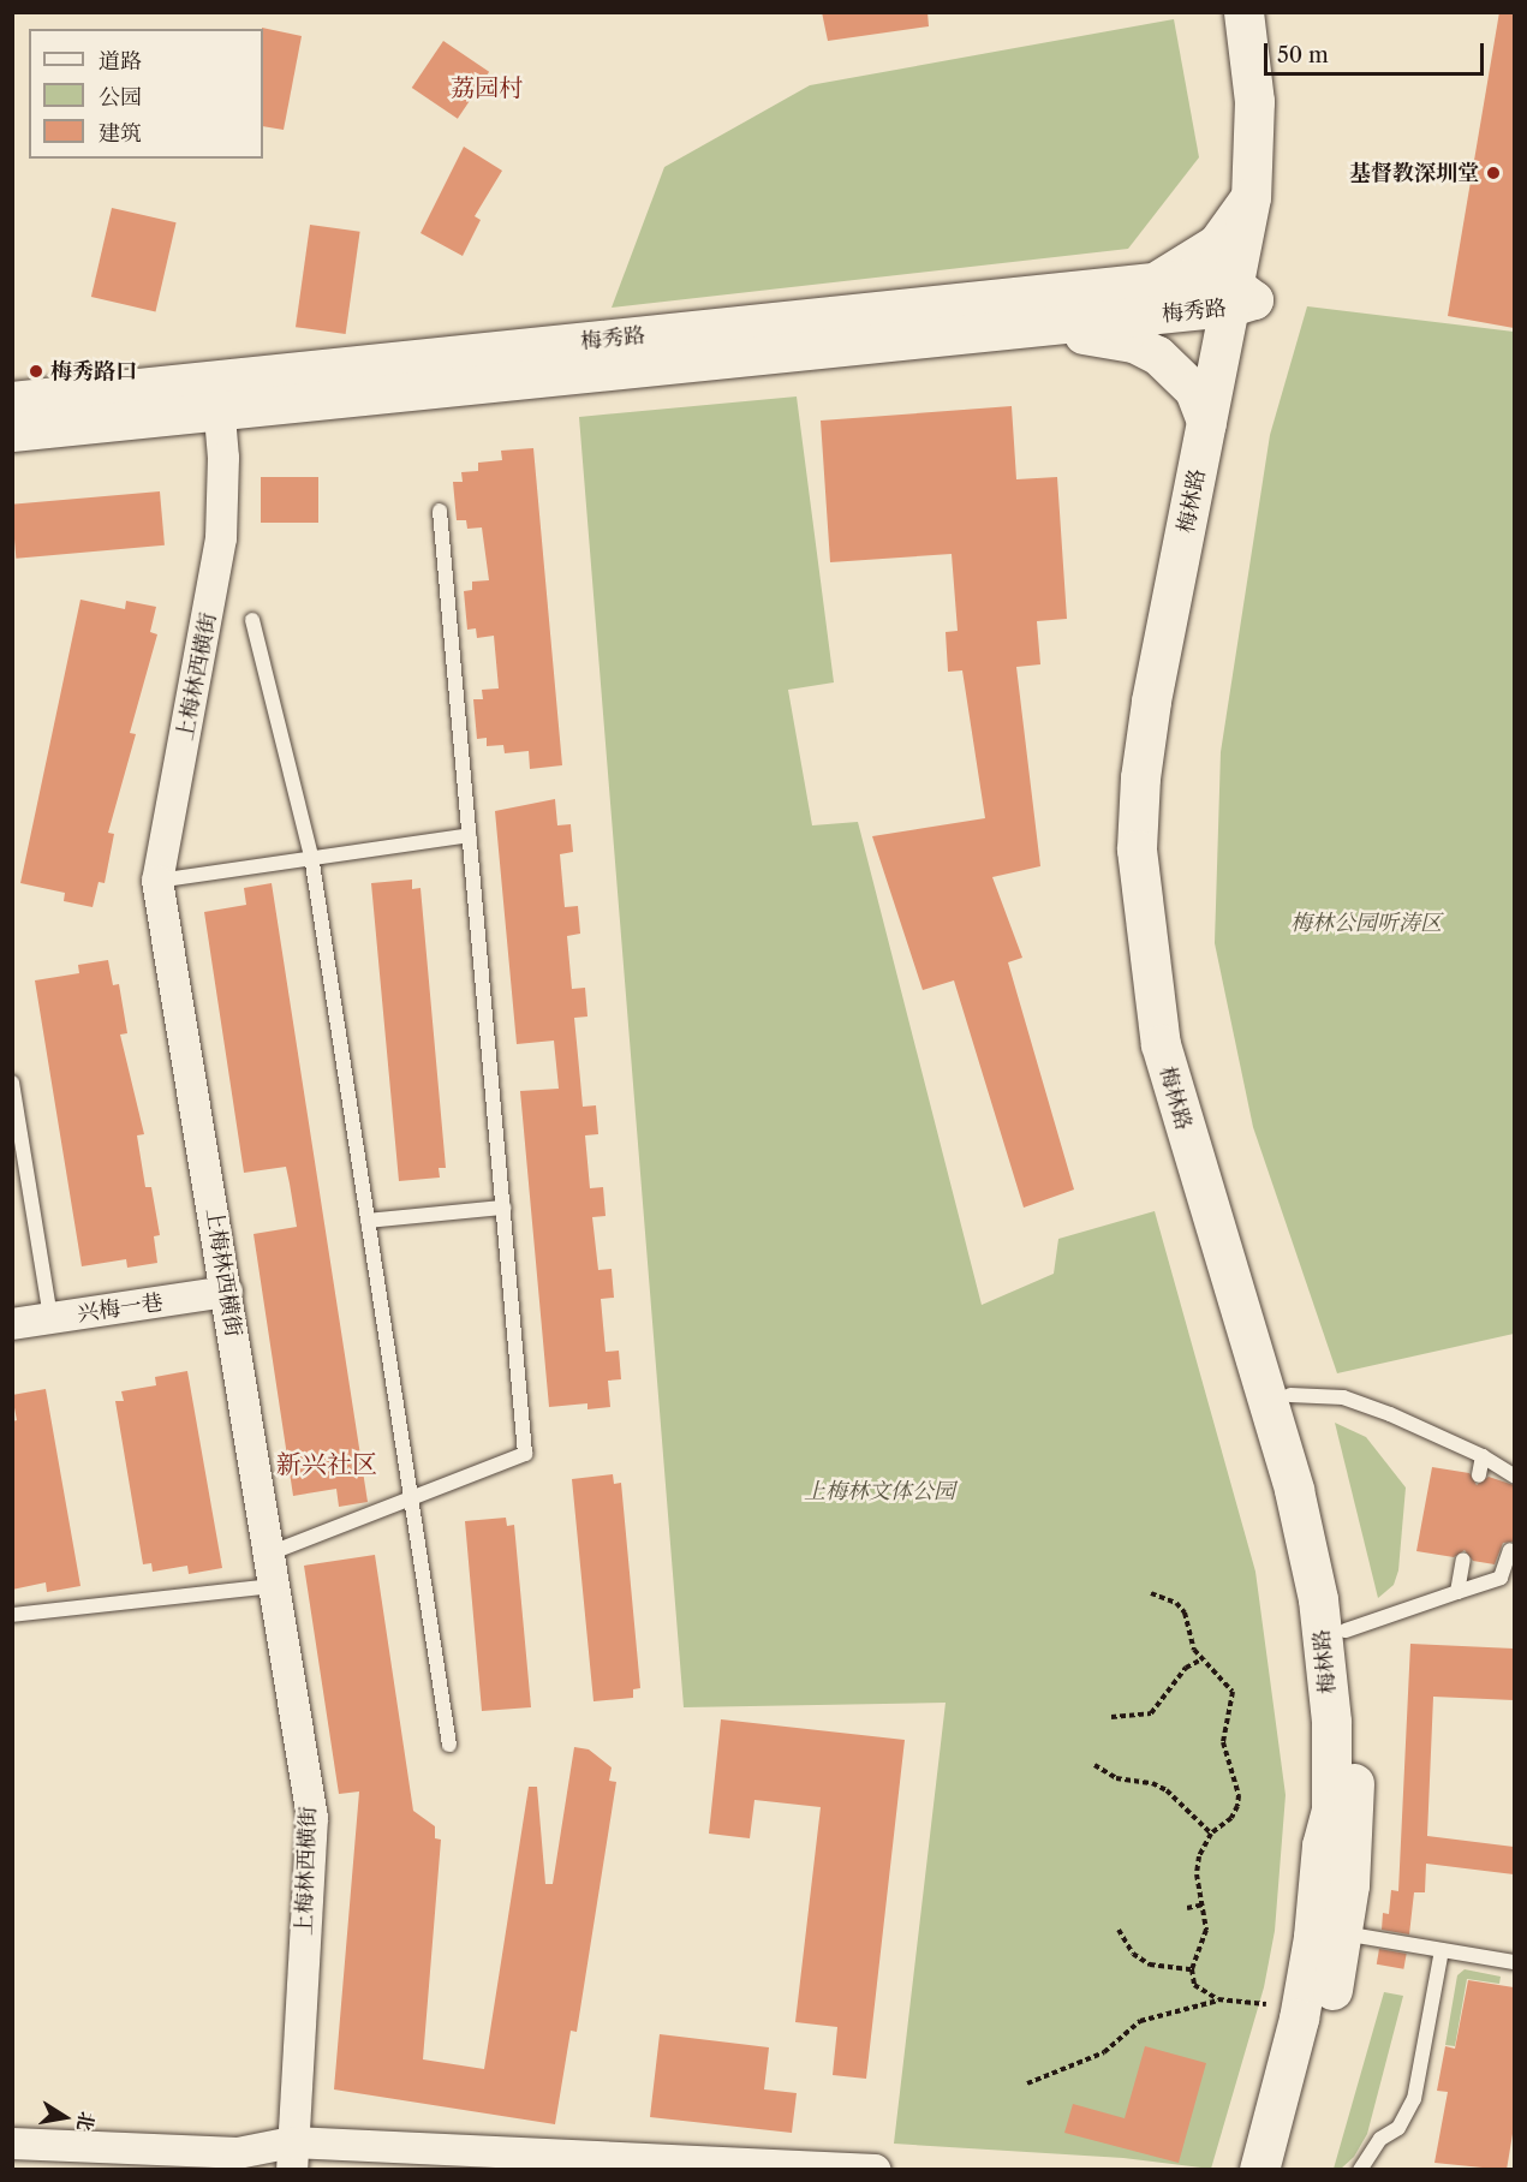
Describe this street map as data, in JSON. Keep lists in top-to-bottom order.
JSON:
{
  "streets": {
    "main road": ["梅林路"],
    "street": ["梅秀路", "上梅林西横街", "兴梅一巷"]
  },
  "crossings": [
    ["梅秀路", "梅林路"],
    ["梅秀路", "上梅林西横街"],
    ["上梅林西横街", "兴梅一巷"]
  ],
  "districts": ["荔园村", "新兴社区"],
  "parks": ["梅林公园听涛区", "上梅林文体公园"],
  "places": ["基督教深圳堂", "梅秀路口"],
  "legend": ["道路", "公园", "建筑"],
  "scale_bar": "50 m",
  "north": "right"
}
